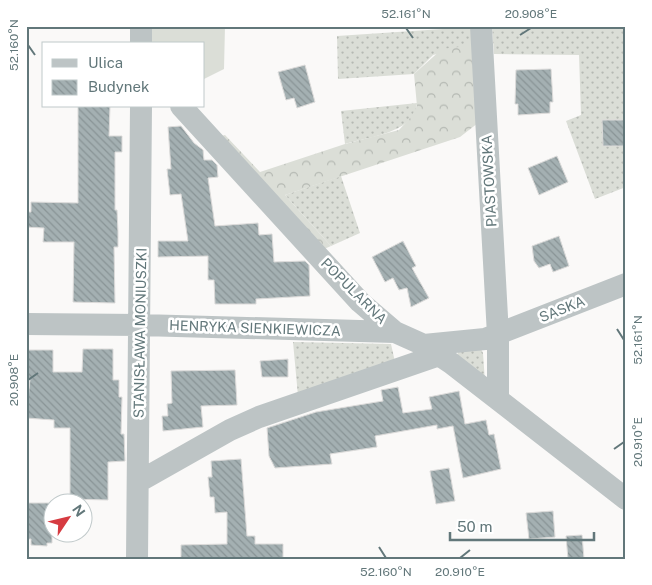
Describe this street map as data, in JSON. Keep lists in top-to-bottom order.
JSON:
{
  "streets": {
    "street": [
      "PIASTOWSKA",
      "POPULARNA",
      "SASKA",
      "HENRYKA SIENKIEWICZA",
      "STANISŁAWA MONIUSZKI"
    ]
  },
  "crossings": [
    ["PIASTOWSKA", "POPULARNA"],
    ["PIASTOWSKA", "SASKA"],
    ["POPULARNA", "SASKA"],
    ["POPULARNA", "HENRYKA SIENKIEWICZA"],
    ["HENRYKA SIENKIEWICZA", "STANISŁAWA MONIUSZKI"]
  ],
  "legend": ["Ulica", "Budynek"],
  "scale_bar": "50 m",
  "north": "top right",
  "coordinates": [
    "52.161°N",
    "20.908°E",
    "52.160°N",
    "20.910°E"
  ]
}
